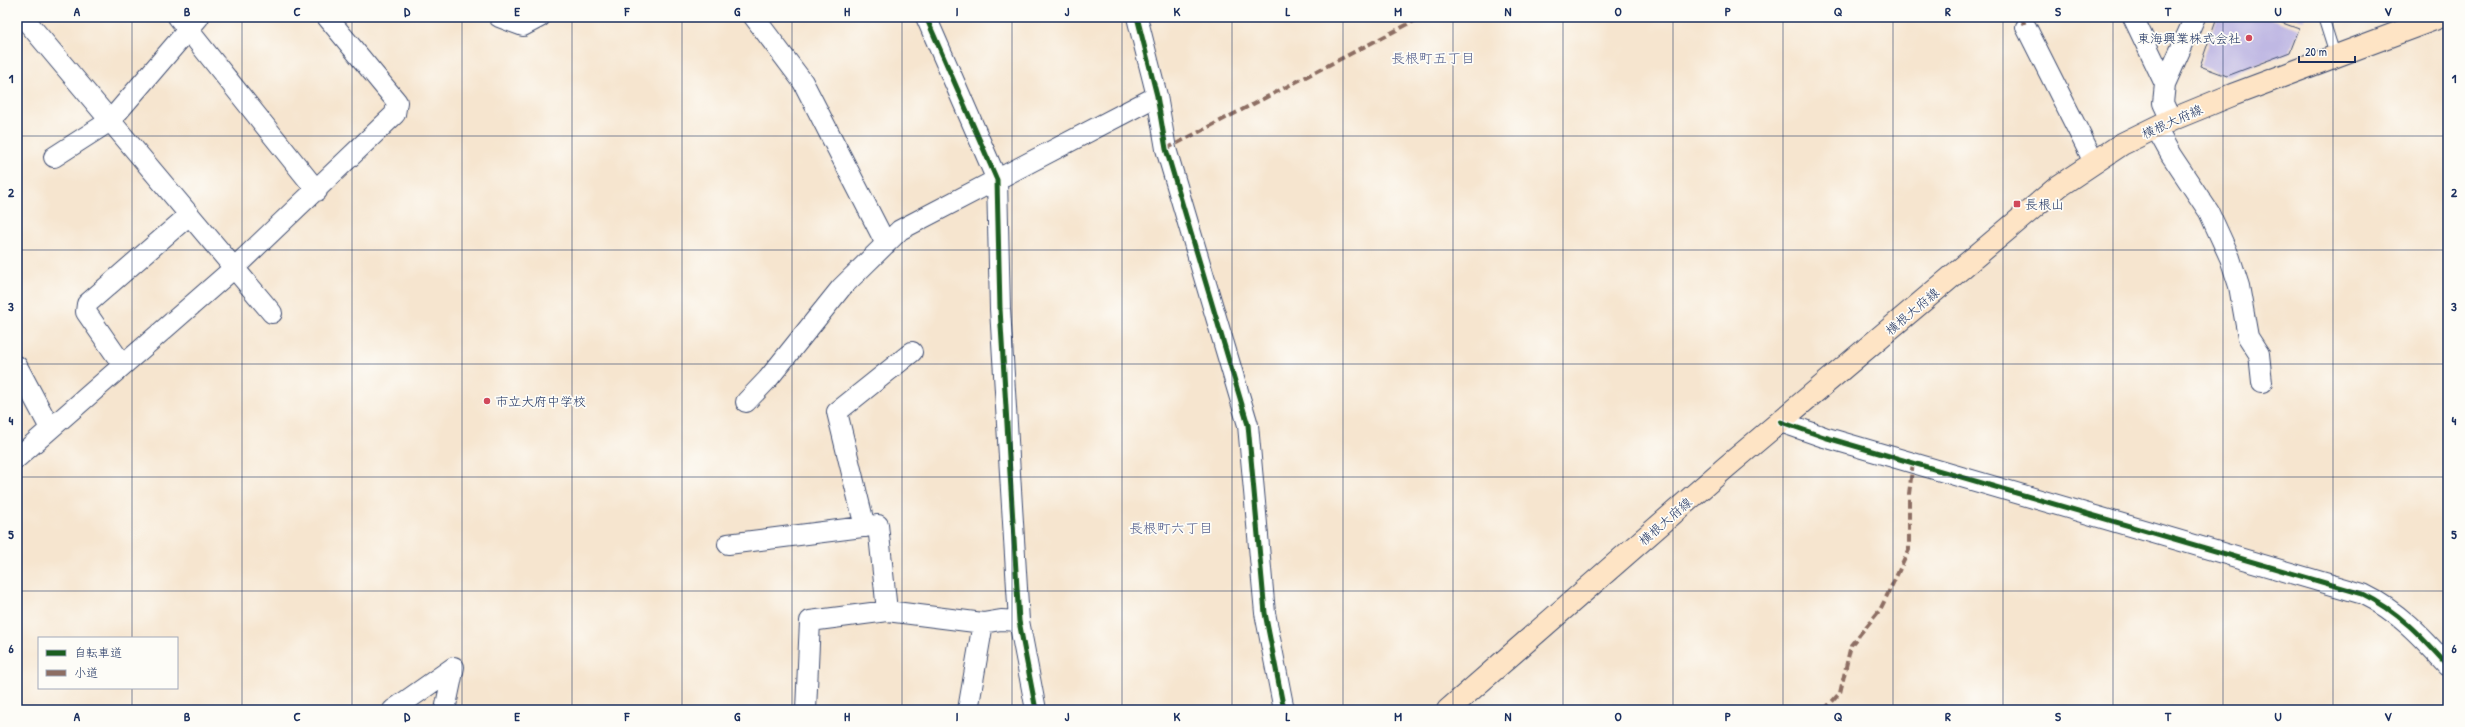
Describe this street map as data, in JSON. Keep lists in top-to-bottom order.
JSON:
{
  "streets": {
    "main road": ["横根大府線"]
  },
  "districts": ["長根町五丁目", "長根町六丁目"],
  "places": {
    "other": ["東海興業株式会社", "市立大府中学校"],
    "transit": ["長根山"]
  },
  "legend": ["自転車道", "小道"],
  "scale_bar": "20 m",
  "grid": {
    "columns": [
      "A",
      "B",
      "C",
      "D",
      "E",
      "F",
      "G",
      "H",
      "I",
      "J",
      "K",
      "L",
      "M",
      "N",
      "O",
      "P",
      "Q",
      "R",
      "S",
      "T",
      "U",
      "V"
    ],
    "rows": [
      "1",
      "2",
      "3",
      "4",
      "5",
      "6"
    ]
  }
}
